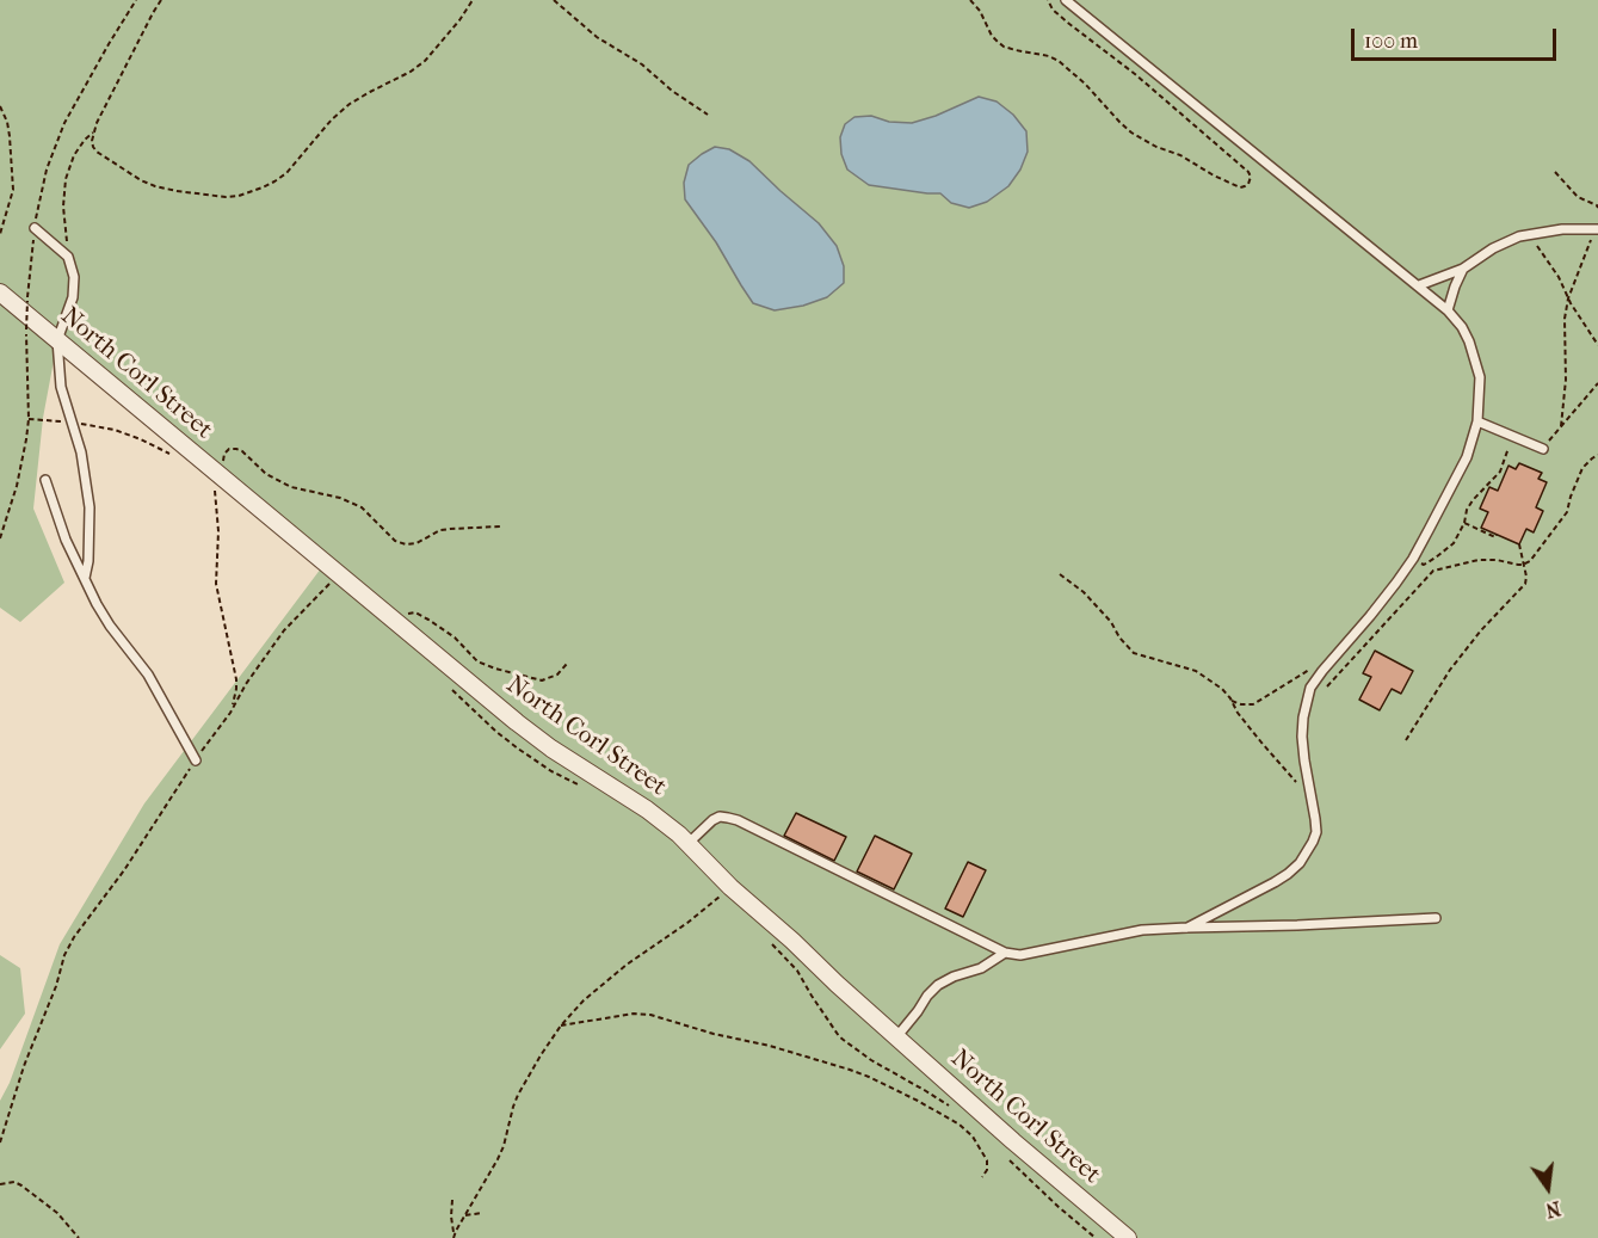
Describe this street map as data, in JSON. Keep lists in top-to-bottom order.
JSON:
{
  "streets": {
    "street": ["North Corl Street"]
  },
  "scale_bar": "100 m",
  "north": "bottom"
}
